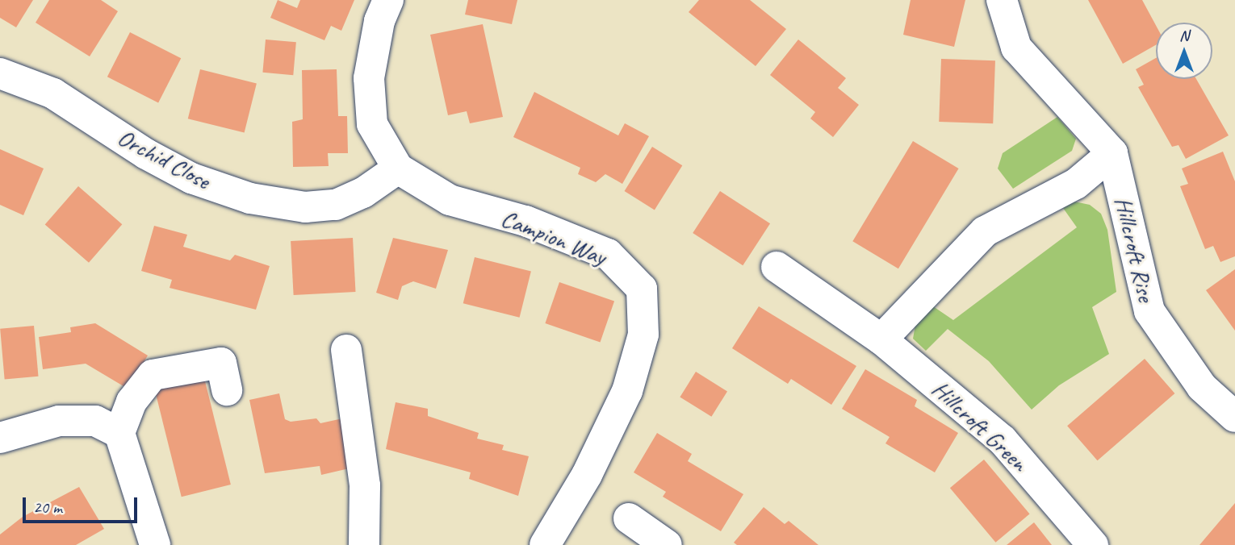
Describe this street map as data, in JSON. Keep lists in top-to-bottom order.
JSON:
{
  "streets": {
    "street": [
      "Orchid Close",
      "Campion Way",
      "Hillcroft Rise",
      "Hillcroft Green"
    ]
  },
  "crossings": [
    ["Orchid Close", "Campion Way"],
    ["Hillcroft Rise", "Hillcroft Green"]
  ],
  "scale_bar": "20 m",
  "north": "top"
}
